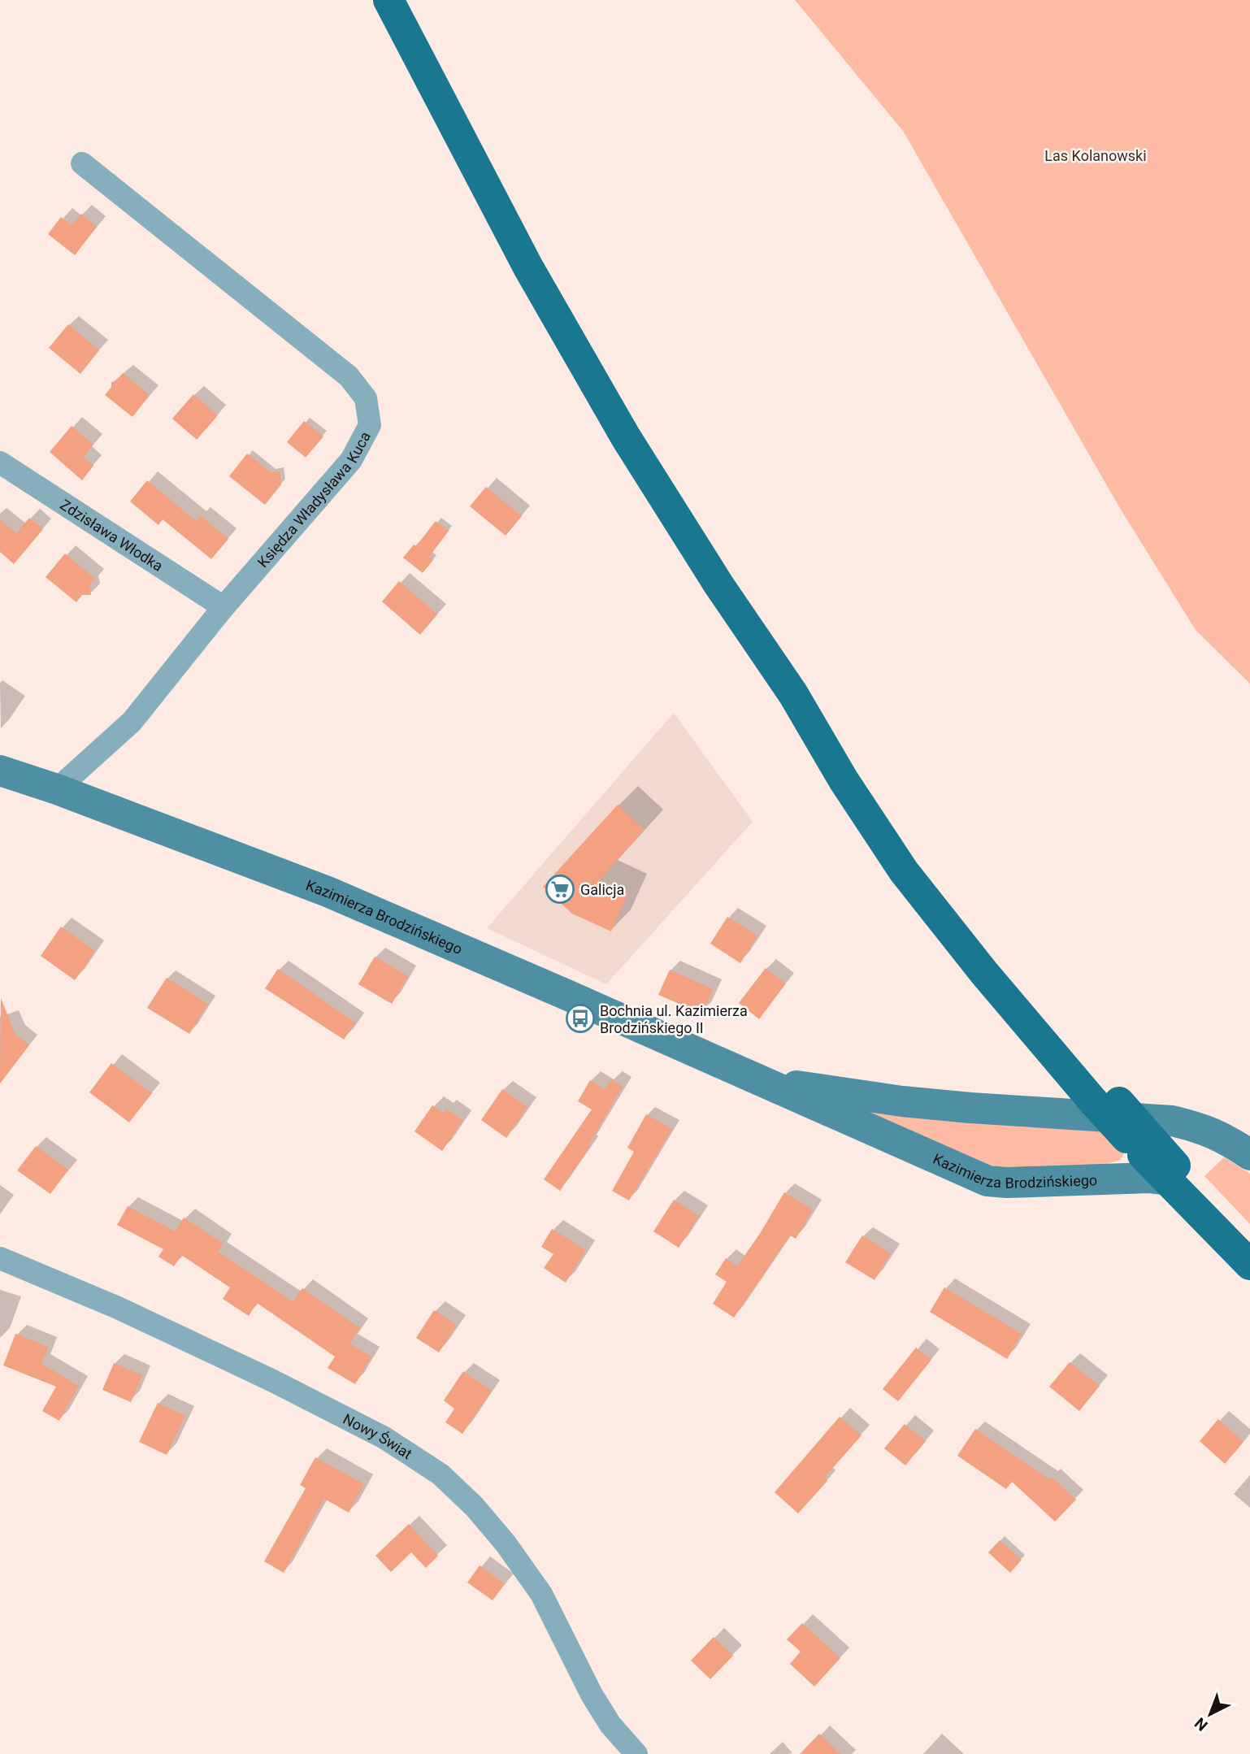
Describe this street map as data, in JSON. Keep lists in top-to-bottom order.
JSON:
{
  "streets": {
    "main road": ["Kazimierza Brodzińskiego"],
    "street": ["Księdza Władysława Kuca", "Zdzisława Włodka", "Nowy Świat"]
  },
  "crossings": [
    ["Księdza Władysława Kuca", "Zdzisława Włodka"],
    ["Księdza Władysława Kuca", "Kazimierza Brodzińskiego"]
  ],
  "parks": ["Las Kolanowski"],
  "places": {
    "supermarket": ["Galicja"],
    "bus stop": ["Bochnia ul. Kazimierza Brodzińskiego II"]
  },
  "north": "bottom left"
}
